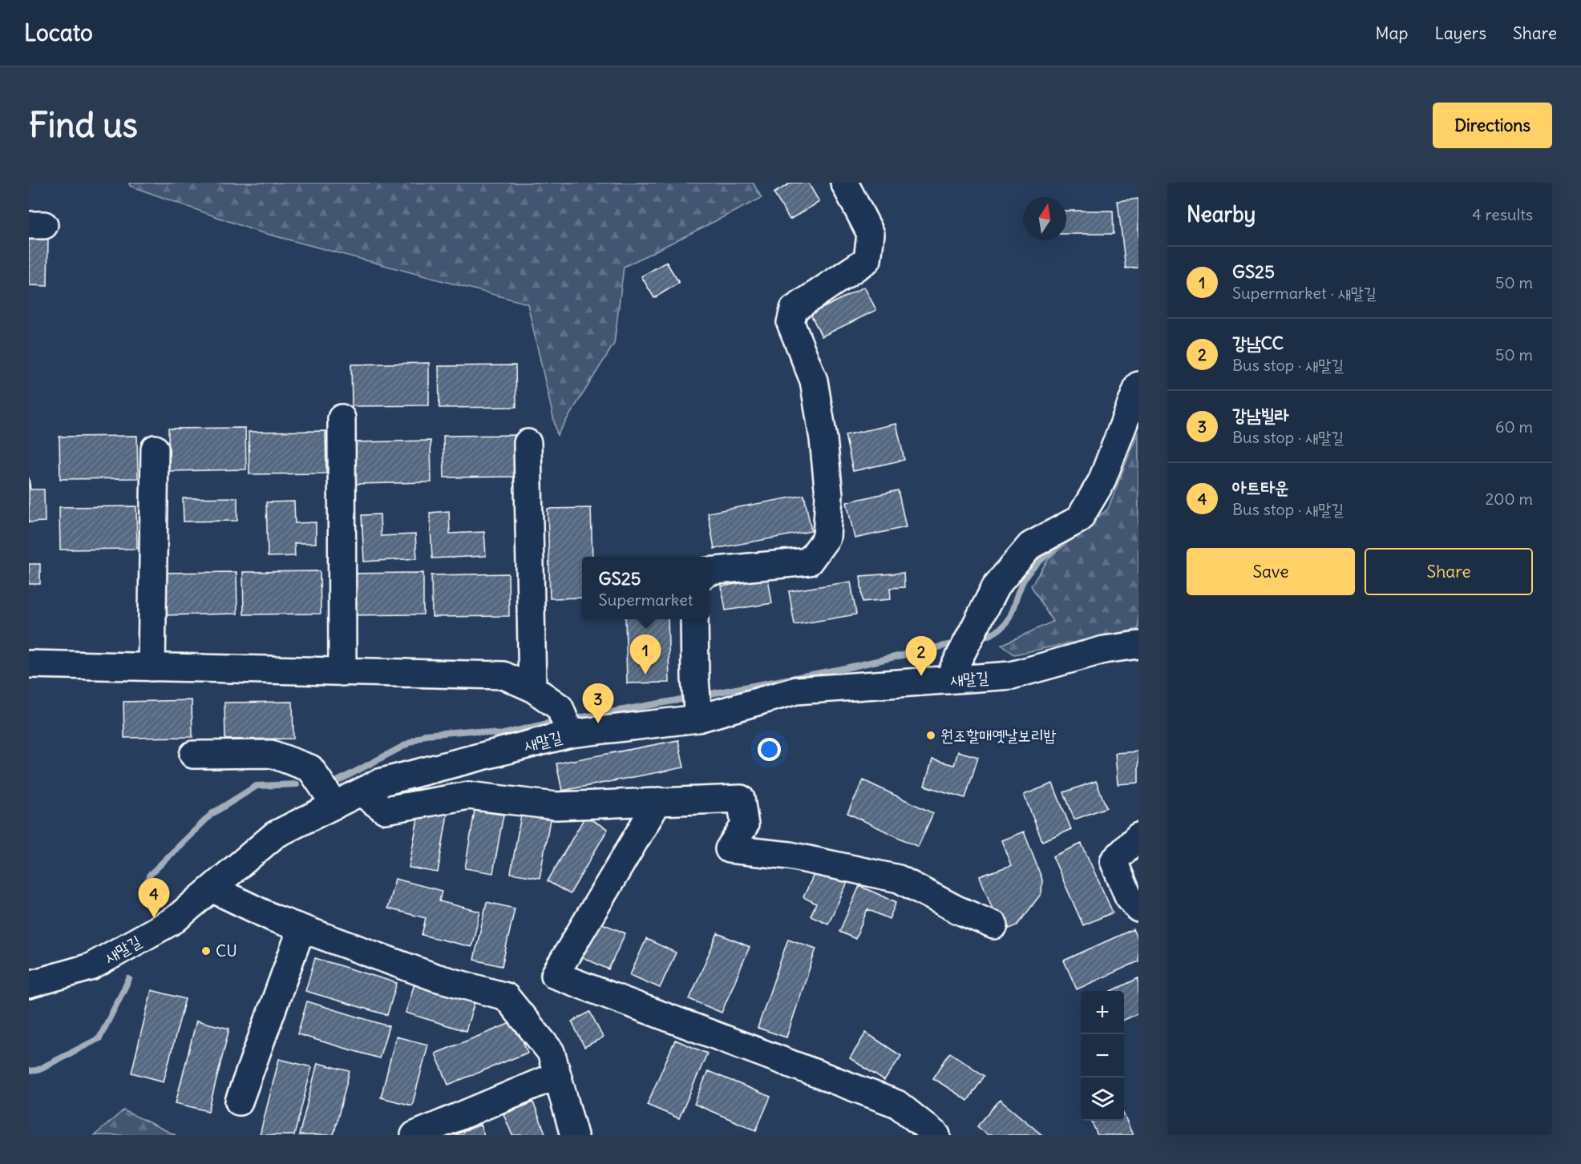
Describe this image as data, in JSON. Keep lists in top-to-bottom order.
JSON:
{
  "streets": {
    "street": ["새말길"]
  },
  "places": ["원조할매옛날보리밥", "CU"],
  "north": "top",
  "page": {
    "header": "Locato",
    "nav": ["Map", "Layers", "Share"],
    "buttons": [
      "Directions",
      ["Save", "Share"]
    ],
    "title": "Find us",
    "heading": ["Nearby", "4 results"],
    "list": [
      {
        "mark": "1",
        "name": "GS25",
        "note": "Supermarket · 새말길",
        "value": "50 m"
      },
      {
        "mark": "2",
        "name": "강남CC",
        "note": "Bus stop · 새말길",
        "value": "50 m"
      },
      {
        "mark": "3",
        "name": "강남빌라",
        "note": "Bus stop · 새말길",
        "value": "60 m"
      },
      {
        "mark": "4",
        "name": "아트타운",
        "note": "Bus stop · 새말길",
        "value": "200 m"
      }
    ],
    "popup": ["GS25", "Supermarket"],
    "pins": [
      "1",
      "2",
      "3",
      "4"
    ],
    "map_buttons": ["+", "−"]
  }
}
